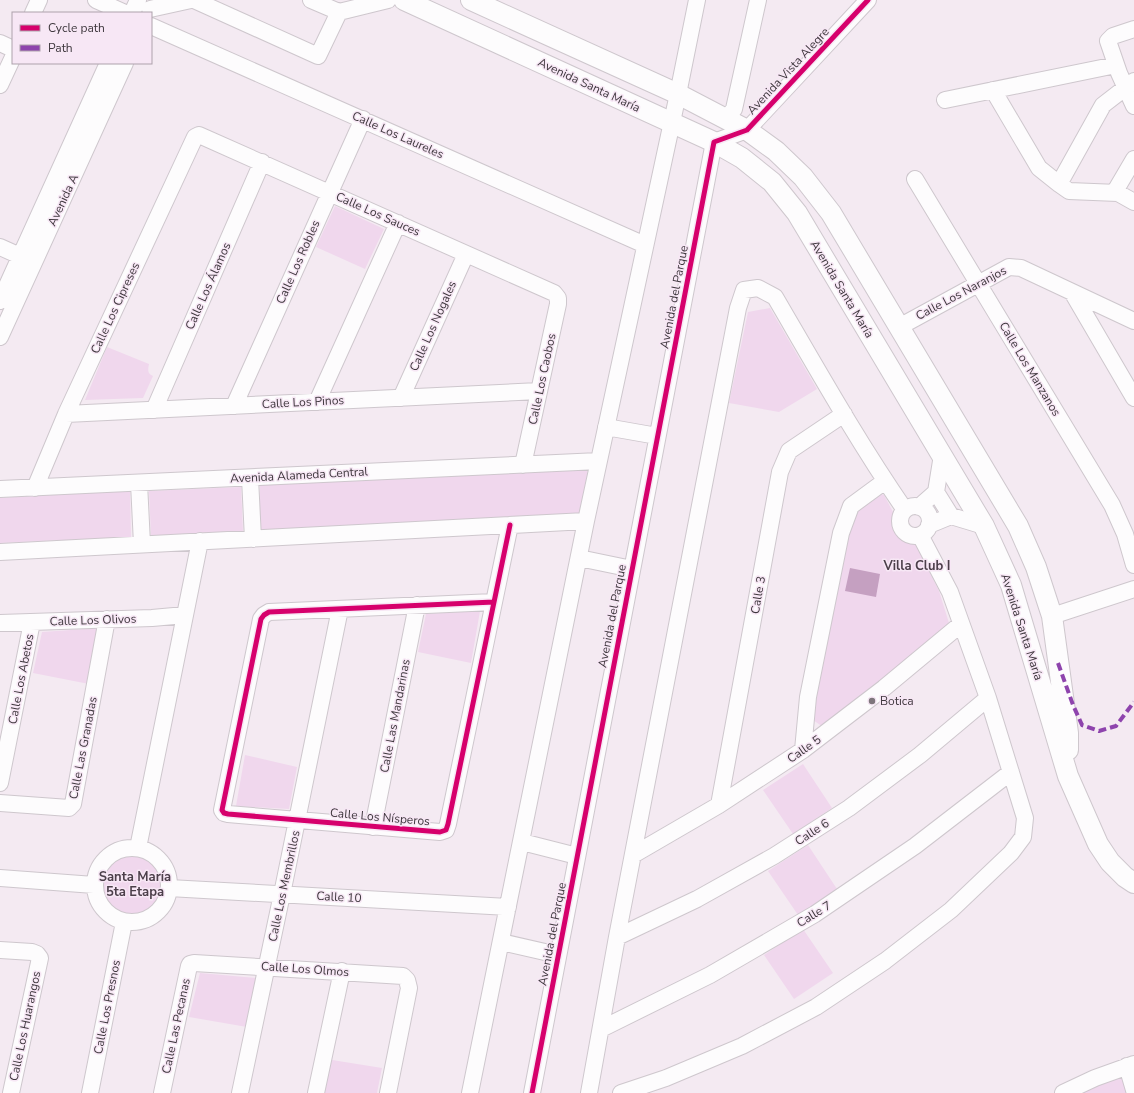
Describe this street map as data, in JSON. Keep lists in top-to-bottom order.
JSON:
{
  "streets": {
    "main road": ["Avenida Santa María"],
    "street": [
      "Avenida Vista Alegre",
      "Calle Los Laureles",
      "Avenida A",
      "Calle Los Sauces",
      "Calle Los Robles",
      "Calle Los Álamos",
      "Calle Los Naranjos",
      "Avenida del Parque",
      "Calle Los Cipreses",
      "Calle Los Nogales",
      "Calle Los Manzanos",
      "Calle Los Caobos",
      "Calle Los Pinos",
      "Avenida Alameda Central",
      "Calle 3",
      "Calle Los Olivos",
      "Calle Los Abetos",
      "Calle Las Mandarinas",
      "Calle Las Granadas",
      "Calle 5",
      "Calle Los Nísperos",
      "Calle 6",
      "Calle Los Membrillos",
      "Calle 10",
      "Calle 7",
      "Calle Los Olmos",
      "Calle Los Presnos",
      "Calle Los Huarangos",
      "Calle Las Pecanas"
    ]
  },
  "crossings": [
    ["Avenida Vista Alegre", "Avenida Santa María"],
    ["Avenida Vista Alegre", "Avenida del Parque"],
    ["Avenida Santa María", "Calle Los Naranjos"],
    ["Avenida Santa María", "Avenida del Parque"],
    ["Calle Los Laureles", "Calle Los Robles"],
    ["Calle Los Sauces", "Calle Los Robles"],
    ["Calle Los Sauces", "Calle Los Álamos"],
    ["Calle Los Sauces", "Calle Los Cipreses"],
    ["Calle Los Sauces", "Calle Los Nogales"],
    ["Calle Los Sauces", "Calle Los Caobos"],
    ["Calle Los Robles", "Calle Los Pinos"],
    ["Calle Los Álamos", "Calle Los Pinos"],
    ["Calle Los Naranjos", "Calle Los Manzanos"],
    ["Calle Los Cipreses", "Calle Los Pinos"],
    ["Calle Los Cipreses", "Avenida Alameda Central"],
    ["Calle Los Nogales", "Calle Los Pinos"],
    ["Calle Los Caobos", "Calle Los Pinos"],
    ["Calle Los Caobos", "Avenida Alameda Central"],
    ["Calle 3", "Calle 5"],
    ["Calle Los Olivos", "Calle Los Abetos"],
    ["Calle Los Olivos", "Calle Las Granadas"],
    ["Calle Las Mandarinas", "Calle Los Nísperos"],
    ["Calle Los Nísperos", "Calle Los Membrillos"],
    ["Calle Los Membrillos", "Calle 10"],
    ["Calle Los Membrillos", "Calle Los Olmos"],
    ["Calle 10", "Calle Los Presnos"],
    ["Calle Los Olmos", "Calle Las Pecanas"]
  ],
  "districts": ["Villa Club I", "Santa María 5ta Etapa"],
  "places": ["Botica"],
  "legend": ["Cycle path", "Path"]
}
